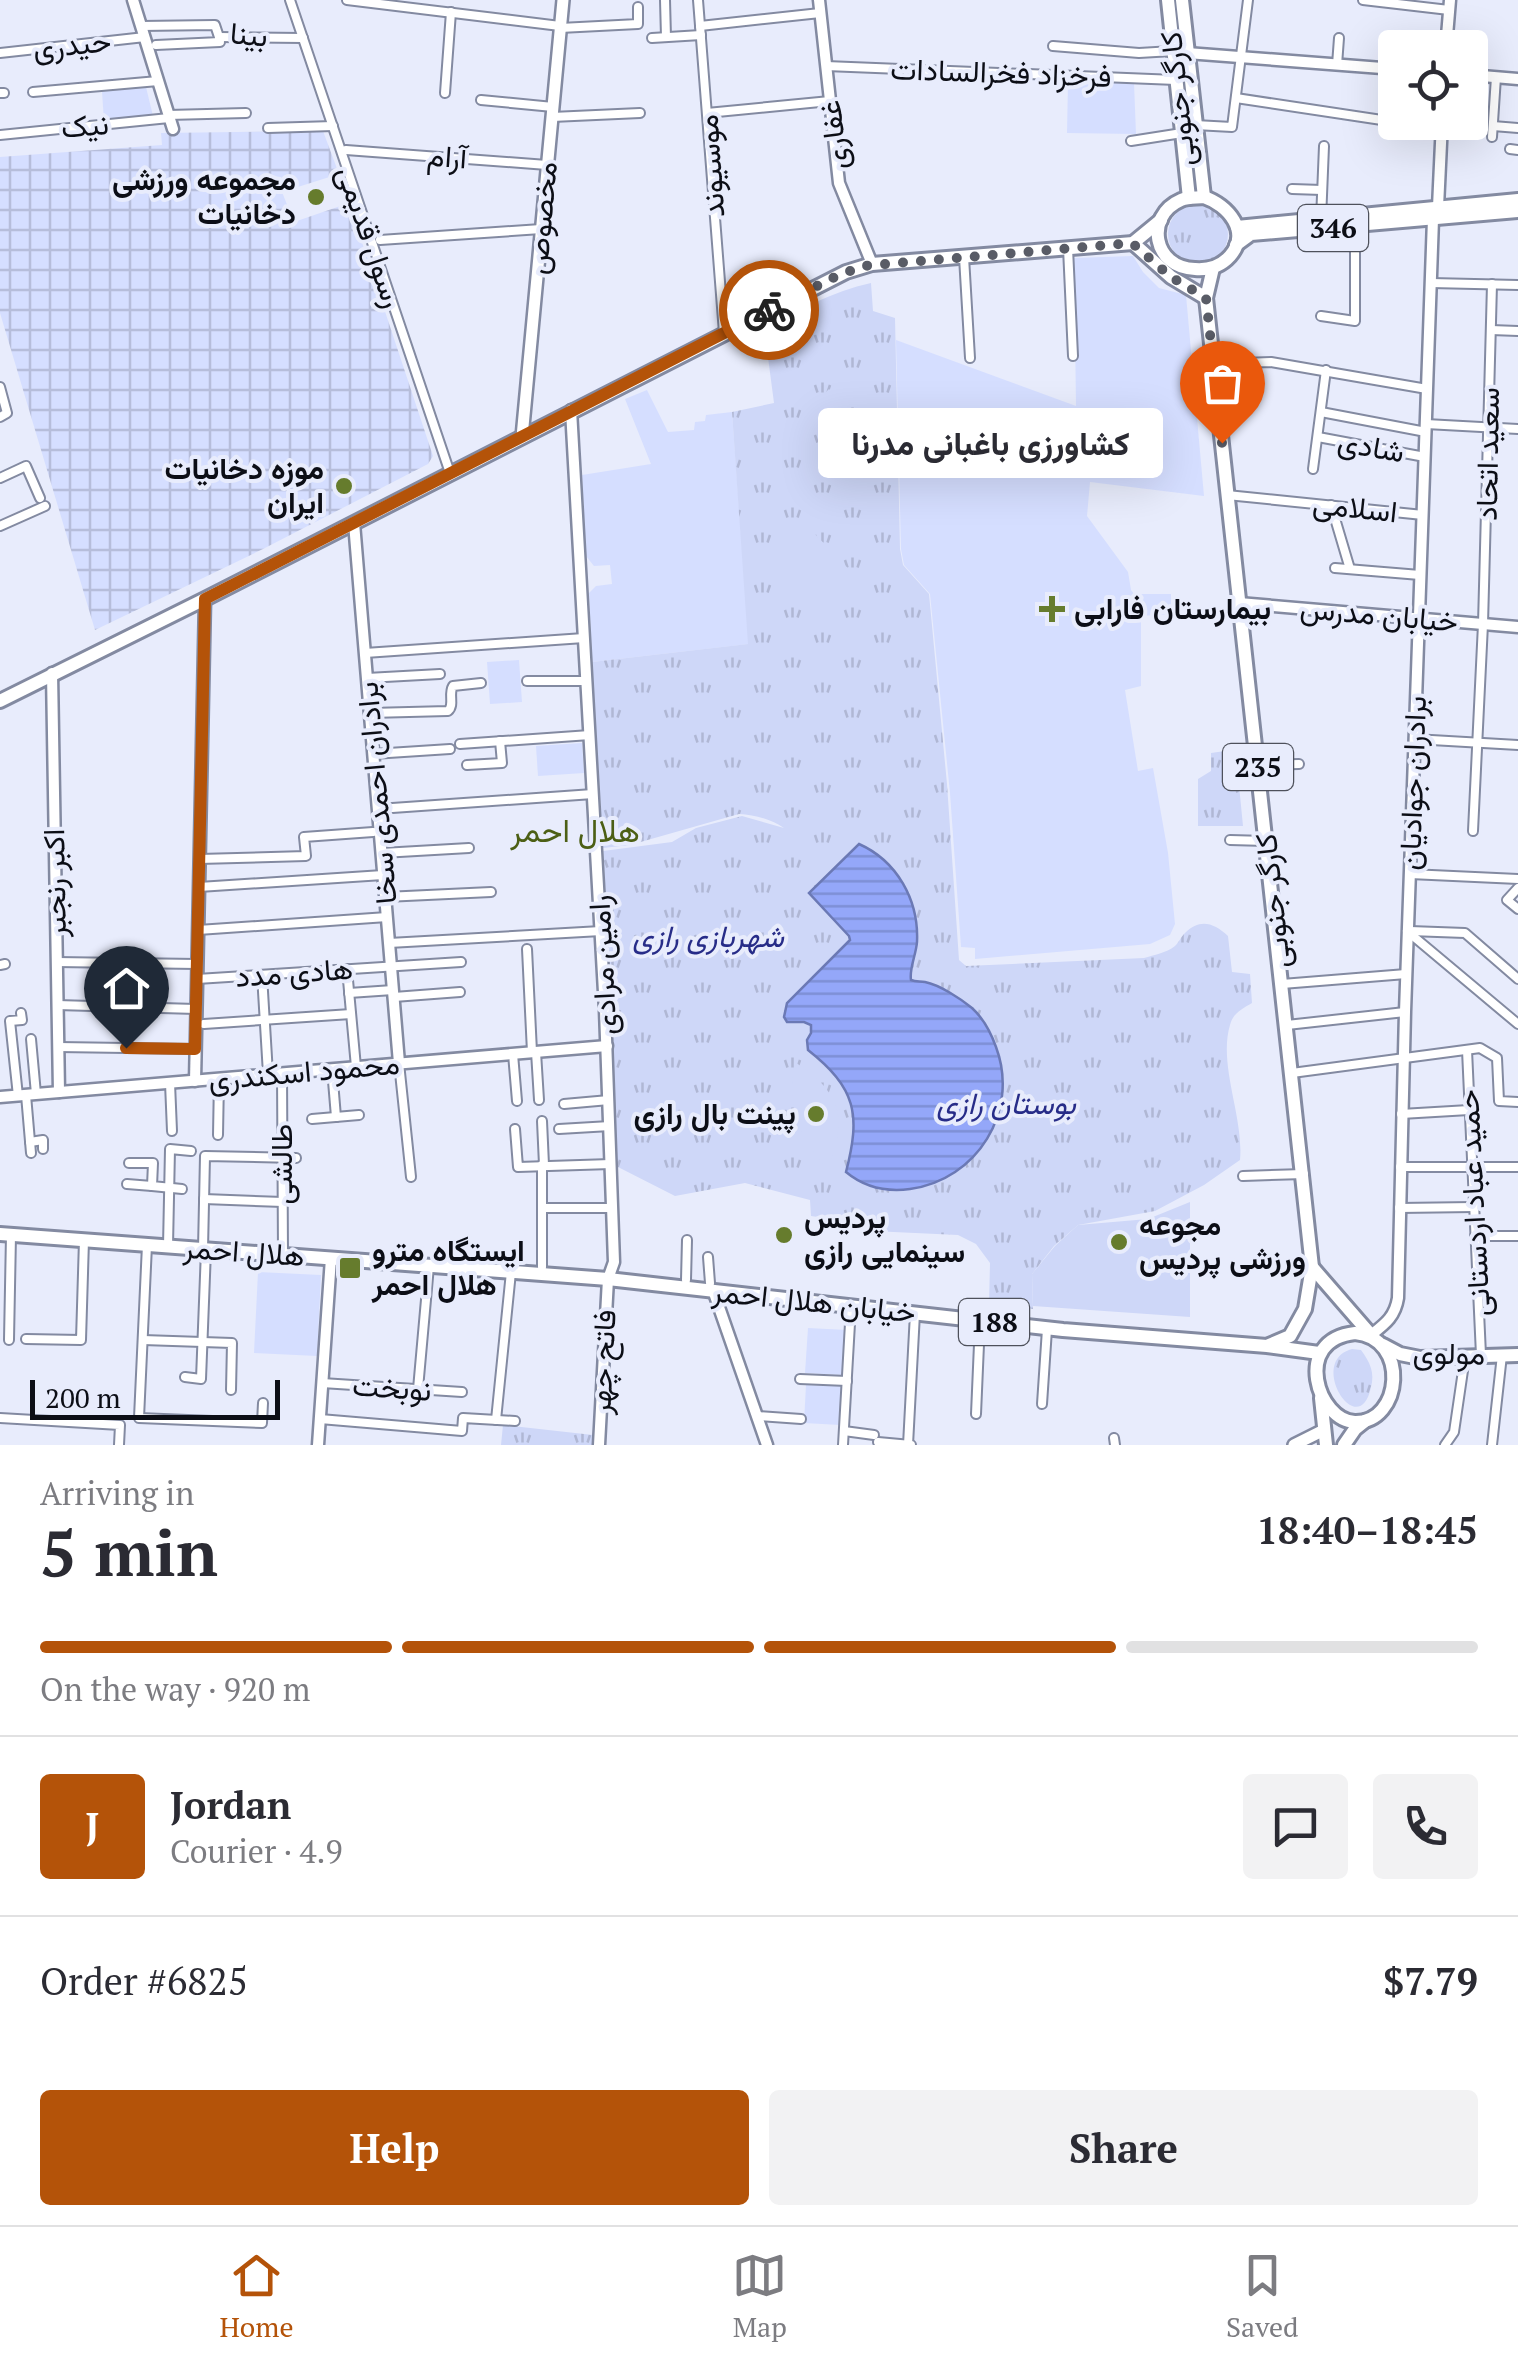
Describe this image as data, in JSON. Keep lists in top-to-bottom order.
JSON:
{
  "streets": {
    "main road": [
      "کارگر جنوبی",
      "مخصوص",
      "346",
      "235",
      "هلال احمر",
      "خیابان هلال احمر",
      "188",
      "مولوی"
    ],
    "street": [
      "بینا",
      "حیدری",
      "فرخزاد فخرالسادات",
      "نیک",
      "غفاری",
      "آرام",
      "موسیوند",
      "رسول قدیمی",
      "شادی",
      "سعید اتحاد",
      "اسلامی",
      "خیابان مدرس",
      "برادران جوادیان",
      "برادران احمدی سخا",
      "اکبر رنجبر",
      "رامین مرادی",
      "هادی مدد",
      "محمود اسکندری",
      "طالشی",
      "حمید عباد اردستانی",
      "فاتح چهر",
      "نوبخت"
    ]
  },
  "crossings": [
    ["بینا", "حیدری"],
    ["بینا", "رسول قدیمی"],
    ["فرخزاد فخرالسادات", "کارگر جنوبی"],
    ["فرخزاد فخرالسادات", "غفاری"],
    ["کارگر جنوبی", "346"],
    ["کارگر جنوبی", "اسلامی"],
    ["کارگر جنوبی", "خیابان مدرس"],
    ["کارگر جنوبی", "خیابان هلال احمر"],
    ["آرام", "مخصوص"],
    ["346", "برادران جوادیان"],
    ["شادی", "برادران جوادیان"],
    ["سعید اتحاد", "خیابان مدرس"],
    ["اسلامی", "برادران جوادیان"],
    ["خیابان مدرس", "برادران جوادیان"],
    ["برادران جوادیان", "خیابان هلال احمر"],
    ["برادران جوادیان", "مولوی"],
    ["برادران احمدی سخا", "هادی مدد"],
    ["برادران احمدی سخا", "محمود اسکندری"],
    ["اکبر رنجبر", "محمود اسکندری"],
    ["رامین مرادی", "محمود اسکندری"],
    ["رامین مرادی", "هلال احمر"],
    ["رامین مرادی", "خیابان هلال احمر"],
    ["رامین مرادی", "فاتح چهر"],
    ["محمود اسکندری", "طالشی"],
    ["طالشی", "هلال احمر"],
    ["حمید عباد اردستانی", "مولوی"],
    ["هلال احمر", "خیابان هلال احمر"],
    ["هلال احمر", "فاتح چهر"],
    ["خیابان هلال احمر", "مولوی"],
    ["خیابان هلال احمر", "فاتح چهر"]
  ],
  "districts": ["هلال احمر"],
  "parks": ["شهربازی رازی", "بوستان رازی"],
  "places": {
    "other": [
      "مجموعه ورزشی دخانیات",
      "کشاورزی باغبانی مدرنا",
      "موزه دخانیات ایران",
      "پینت بال رازی",
      "پردیس سینمایی رازی",
      "مجوعه ورزشی پردیس"
    ],
    "health": ["بیمارستان فارابی"],
    "transit": ["ایستگاه مترو هلال احمر"]
  },
  "scale_bar": "200 m",
  "page": {
    "bubble": "کشاورزی باغبانی مدرنا",
    "scale": "200 m",
    "heading": ["5 min", "Arriving in", "18:40–18:45"],
    "panel": [
      "Jordan",
      "Courier · 4.9",
      "Order #6825",
      "$7.79"
    ],
    "bar": "On the way · 920 m",
    "round": "J",
    "buttons": ["Help", "Share"],
    "tabs": ["Home", "Map", "Saved"]
  }
}
